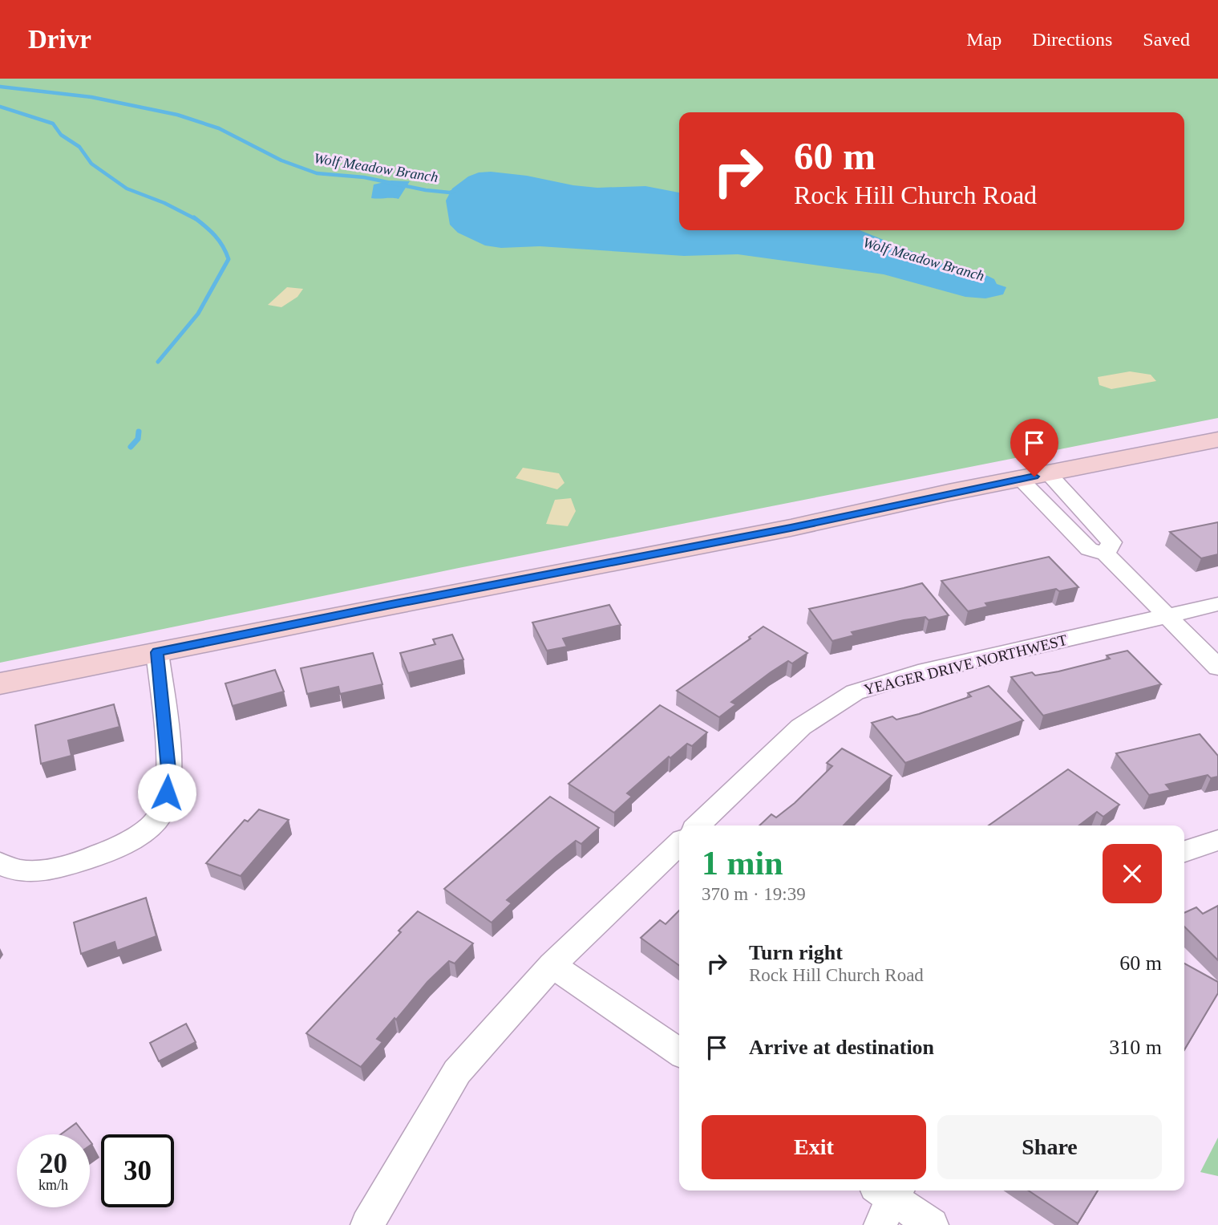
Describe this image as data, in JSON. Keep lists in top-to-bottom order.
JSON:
{
  "streets": {
    "street": ["YEAGER DRIVE NORTHWEST"]
  },
  "water": ["Wolf Meadow Branch"],
  "page": {
    "header": "Drivr",
    "nav": ["Map", "Directions", "Saved"],
    "turn": ["60 m", "Rock Hill Church Road"],
    "heading": ["1 min", "370 m · 19:39"],
    "list": [
      {
        "name": "Turn right",
        "note": "Rock Hill Church Road",
        "value": "60 m"
      },
      {
        "name": "Arrive at destination",
        "value": "310 m"
      }
    ],
    "buttons": ["Exit", "Share"],
    "speed": "20 km/h",
    "limit": "30"
  }
}
